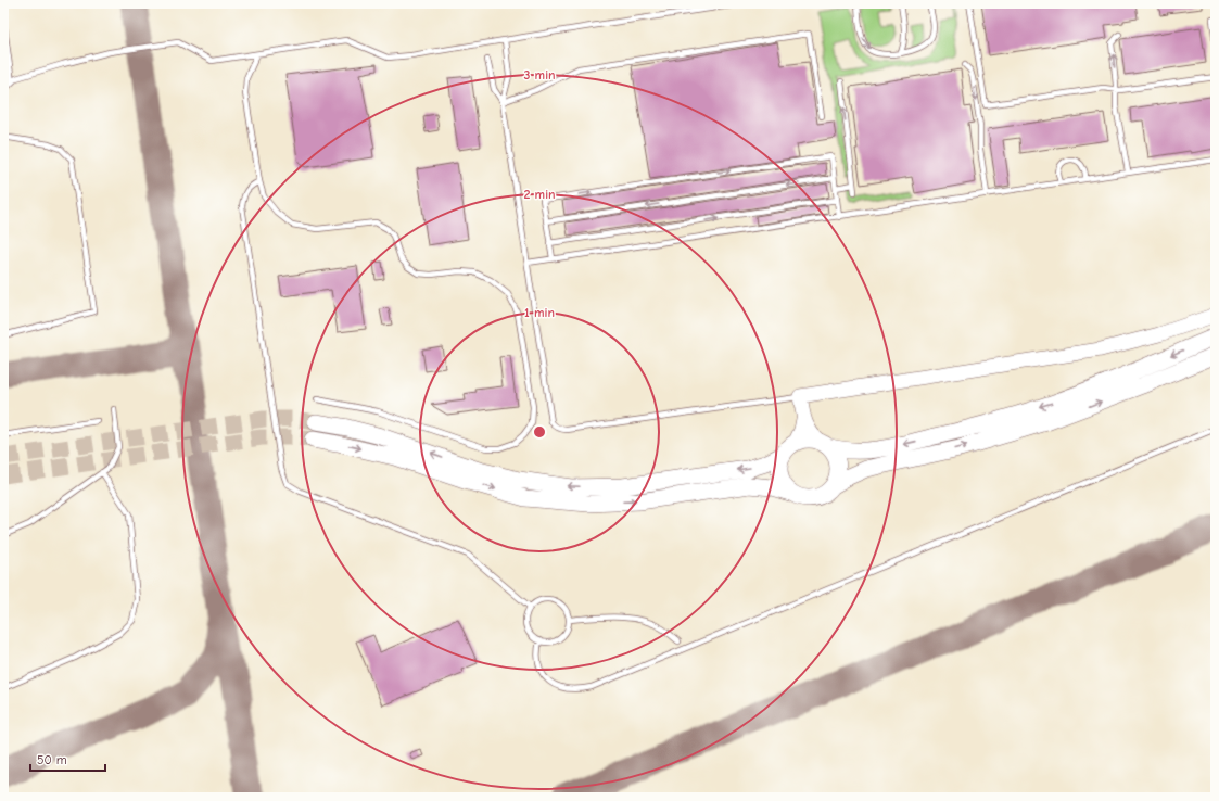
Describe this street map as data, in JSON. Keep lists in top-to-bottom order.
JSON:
{
  "scale_bar": "50 m",
  "rings": ["3 min", "2 min", "1 min"]
}
